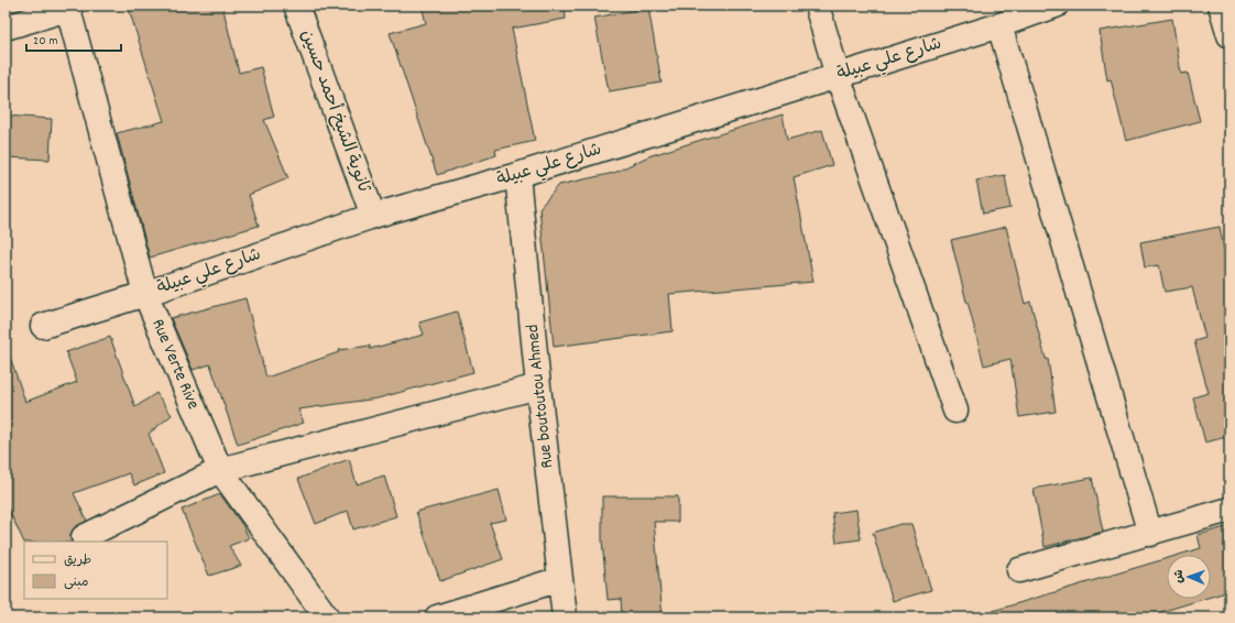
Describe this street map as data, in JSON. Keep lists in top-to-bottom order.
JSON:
{
  "streets": {
    "street": [
      "شارع علي عبيلة",
      "ثانوية الشيخ أحمد حسين",
      "Rue Verte Rive",
      "Rue boutoutou Ahmed"
    ]
  },
  "crossings": [
    ["شارع علي عبيلة", "ثانوية الشيخ أحمد حسين"],
    ["شارع علي عبيلة", "Rue Verte Rive"],
    ["شارع علي عبيلة", "Rue boutoutou Ahmed"]
  ],
  "legend": ["طريق", "مبنى"],
  "scale_bar": "20 m",
  "north": "left"
}
